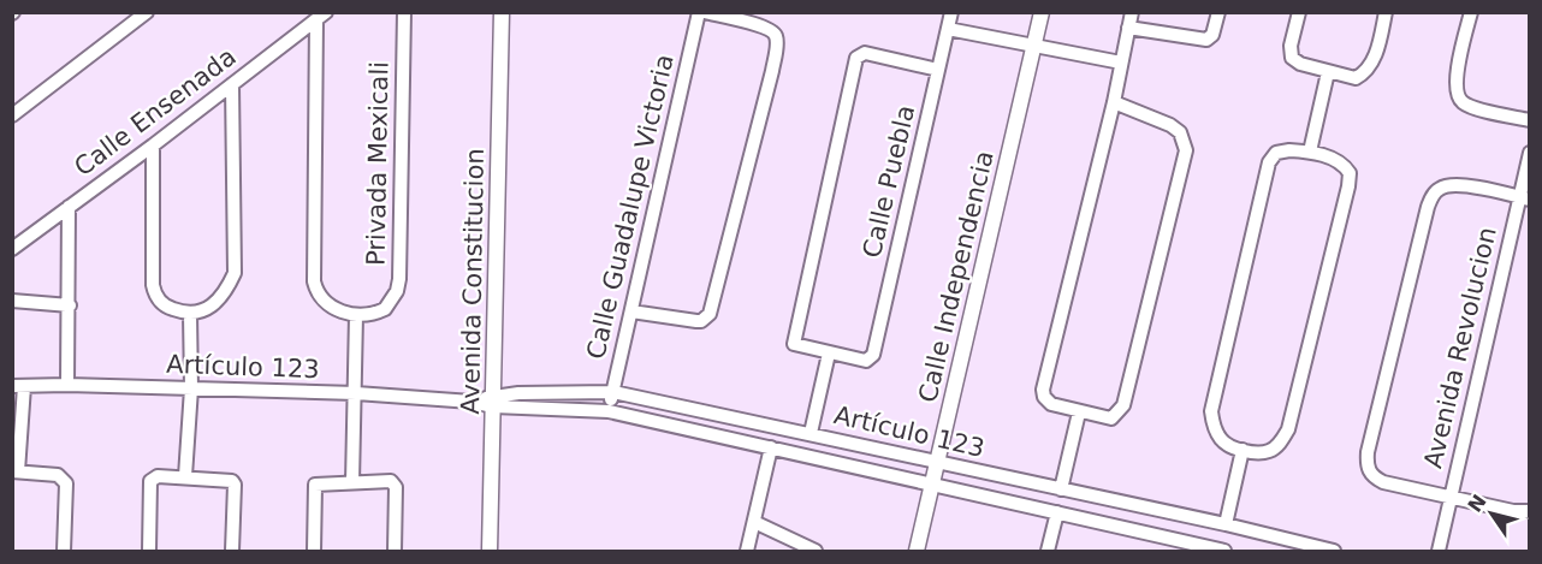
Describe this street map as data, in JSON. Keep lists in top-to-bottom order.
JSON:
{
  "streets": {
    "street": [
      "Calle Ensenada",
      "Privada Mexicali",
      "Calle Puebla",
      "Calle Guadalupe Victoria",
      "Calle Independencia",
      "Avenida Constitucion",
      "Avenida Revolucion",
      "Artículo 123"
    ]
  },
  "crossings": [
    ["Calle Guadalupe Victoria", "Artículo 123"],
    ["Calle Independencia", "Artículo 123"],
    ["Avenida Constitucion", "Artículo 123"]
  ],
  "north": "top left"
}
